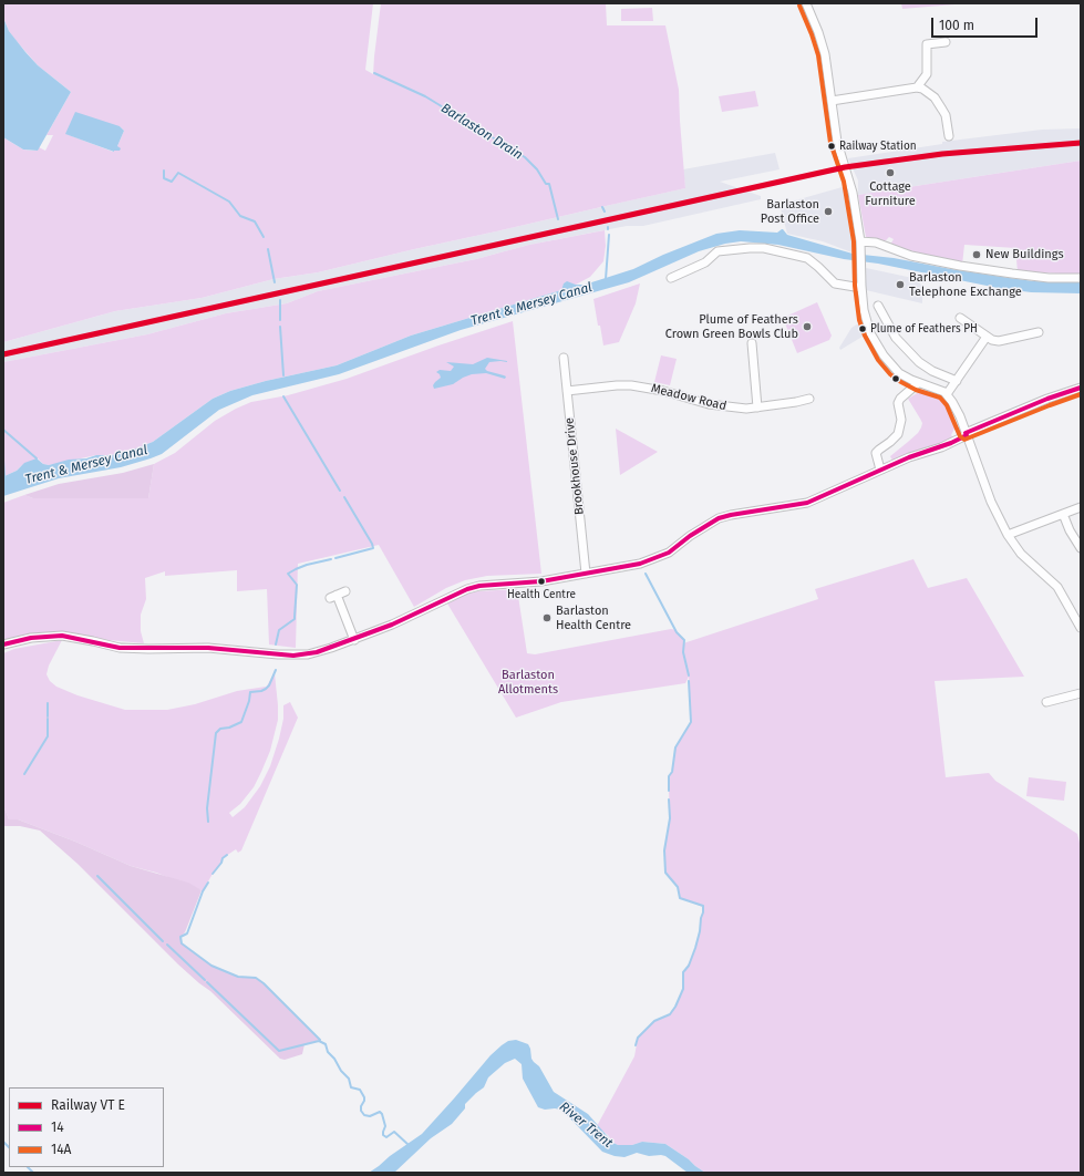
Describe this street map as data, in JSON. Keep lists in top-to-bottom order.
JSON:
{
  "streets": {
    "street": ["Meadow Road", "Brookhouse Drive"]
  },
  "crossings": [
    ["Meadow Road", "Brookhouse Drive"]
  ],
  "water": ["Barlaston Drain", "Trent & Mersey Canal", "River Trent"],
  "parks": ["Barlaston Allotments"],
  "places": [
    "Railway Station",
    "Cottage Furniture",
    "Barlaston Post Office",
    "New Buildings",
    "Barlaston Telephone Exchange",
    "Plume of Feathers Crown Green Bowls Club",
    "Plume of Feathers PH",
    "Health Centre",
    "Barlaston Health Centre"
  ],
  "lines": ["transit line 14A", "transit line 14"],
  "legend": ["Railway VT E", "14", "14A"],
  "scale_bar": "100 m"
}
